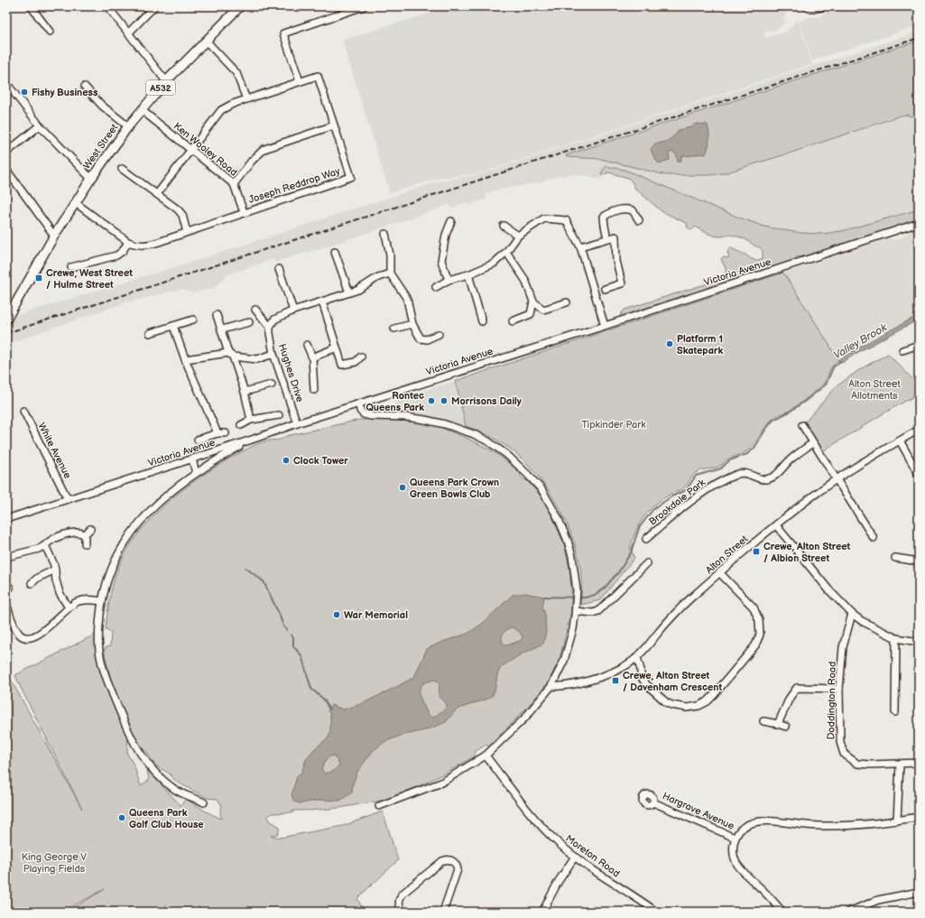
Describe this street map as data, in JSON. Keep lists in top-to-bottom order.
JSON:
{
  "streets": {
    "main road": ["A532", "West Street"],
    "street": [
      "Ken Wooley Road",
      "Joseph Reddrop Way",
      "Victoria Avenue",
      "Hughes Drive",
      "White Avenue",
      "Brookdale Park",
      "Alton Street",
      "Doddington Road",
      "Hargrave Avenue",
      "Moreton Road"
    ]
  },
  "crossings": [
    ["West Street", "Ken Wooley Road"],
    ["Ken Wooley Road", "Joseph Reddrop Way"],
    ["Victoria Avenue", "Hughes Drive"],
    ["Victoria Avenue", "White Avenue"]
  ],
  "water": ["Valley Brook"],
  "parks": ["Alton Street Allotments", "Tipkinder Park", "King George V Playing Fields"],
  "places": {
    "other": [
      "Fishy Business",
      "Platform 1 Skatepark",
      "Rontec Queens Park",
      "Morrisons Daily",
      "Clock Tower",
      "Queens Park Crown Green Bowls Club",
      "War Memorial",
      "Queens Park Golf Club House"
    ],
    "transit": ["Crewe, West Street / Hulme Street", "Crewe, Alton Street / Albion Street", "Crewe, Alton Street / Davenham Crescent"]
  }
}
